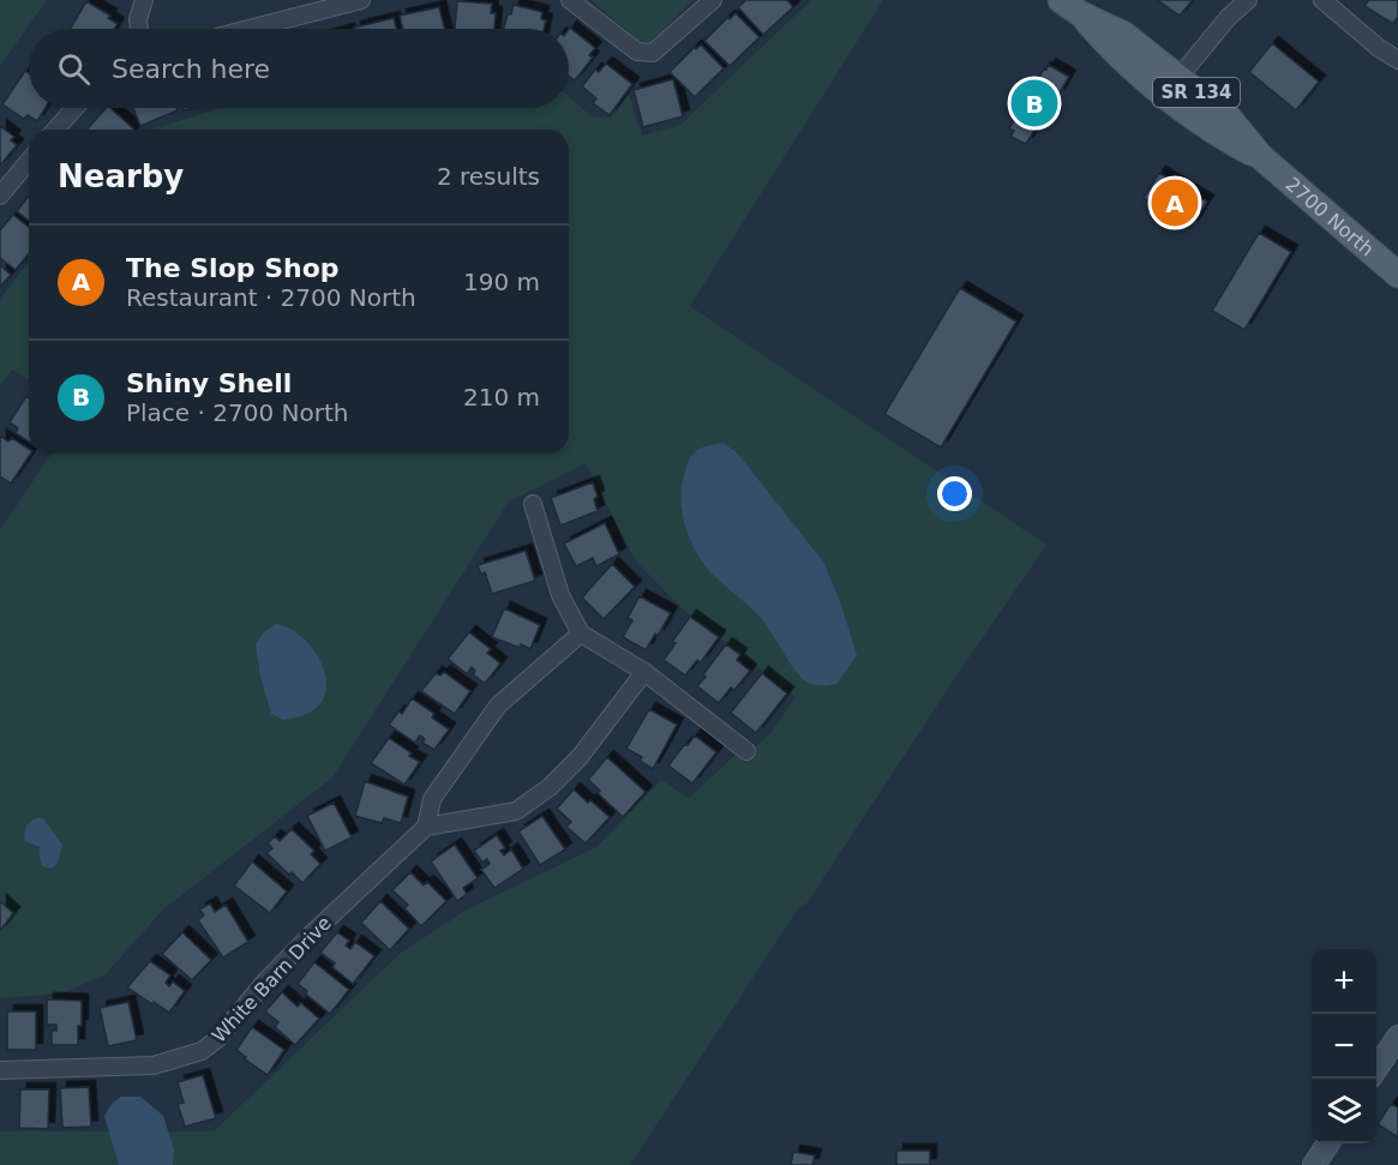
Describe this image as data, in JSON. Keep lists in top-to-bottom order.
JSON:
{
  "streets": {
    "main road": ["SR 134", "2700 North"],
    "street": ["White Barn Drive"]
  },
  "page": {
    "search": "Search here",
    "pins": ["B", "A"],
    "heading": ["Nearby", "2 results"],
    "list": [
      {
        "mark": "A",
        "name": "The Slop Shop",
        "note": "Restaurant · 2700 North",
        "value": "190 m"
      },
      {
        "mark": "B",
        "name": "Shiny Shell",
        "note": "Place · 2700 North",
        "value": "210 m"
      }
    ],
    "map_buttons": ["+", "−"]
  }
}
